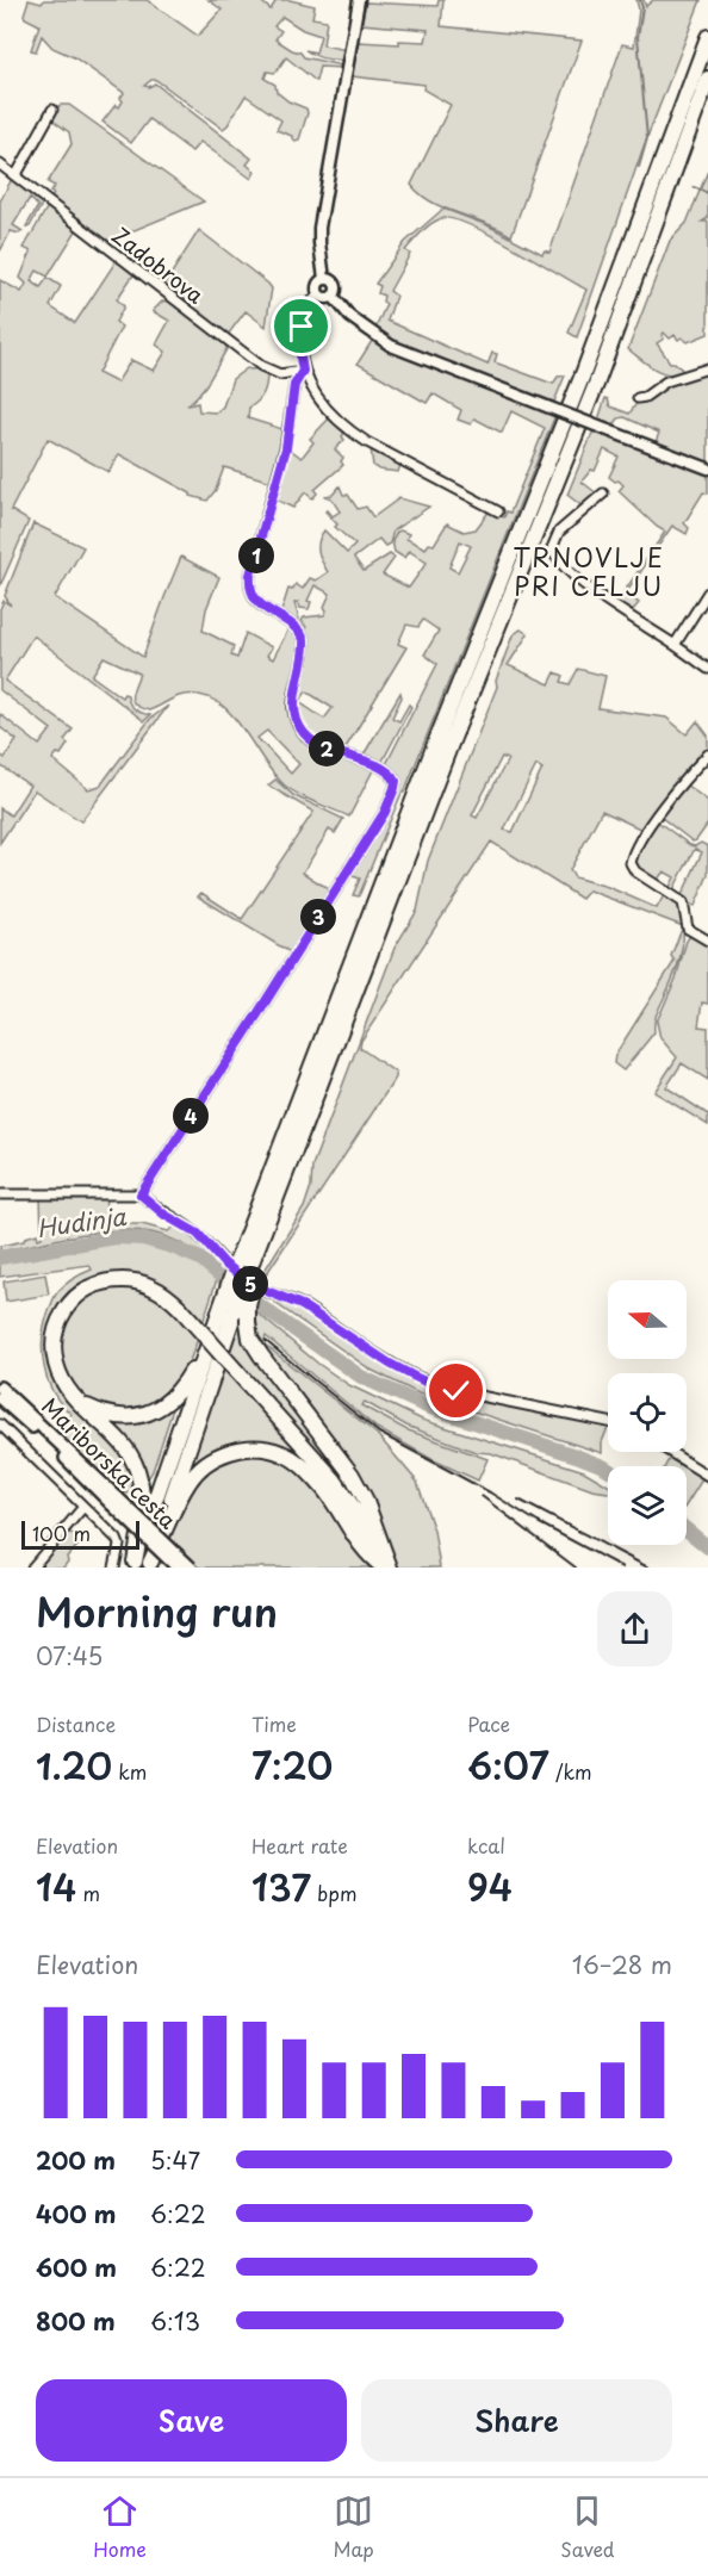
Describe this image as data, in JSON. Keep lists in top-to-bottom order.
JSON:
{
  "streets": {
    "main road": ["Mariborska cesta"],
    "street": ["Zadobrova"]
  },
  "districts": ["TRNOVLJE PRI CELJU"],
  "water": ["Hudinja"],
  "scale_bar": "100 m",
  "north": "left",
  "page": {
    "pins": [
      "1",
      "2",
      "3",
      "4",
      "5"
    ],
    "scale": "100 m",
    "heading": ["Morning run", "07:45"],
    "stats": [
      ["Distance", "1.20 km"],
      ["Time", "7:20"],
      ["Pace", "6:07 /km"],
      ["Elevation", "14 m"],
      ["Heart rate", "137 bpm"],
      ["kcal", "94"]
    ],
    "chart": ["Elevation", "16–28 m"],
    "list": [
      {
        "name": "200 m",
        "note": "5:47"
      },
      {
        "name": "400 m",
        "note": "6:22"
      },
      {
        "name": "600 m",
        "note": "6:22"
      },
      {
        "name": "800 m",
        "note": "6:13"
      }
    ],
    "buttons": ["Save", "Share"],
    "tabs": ["Home", "Map", "Saved"]
  }
}
